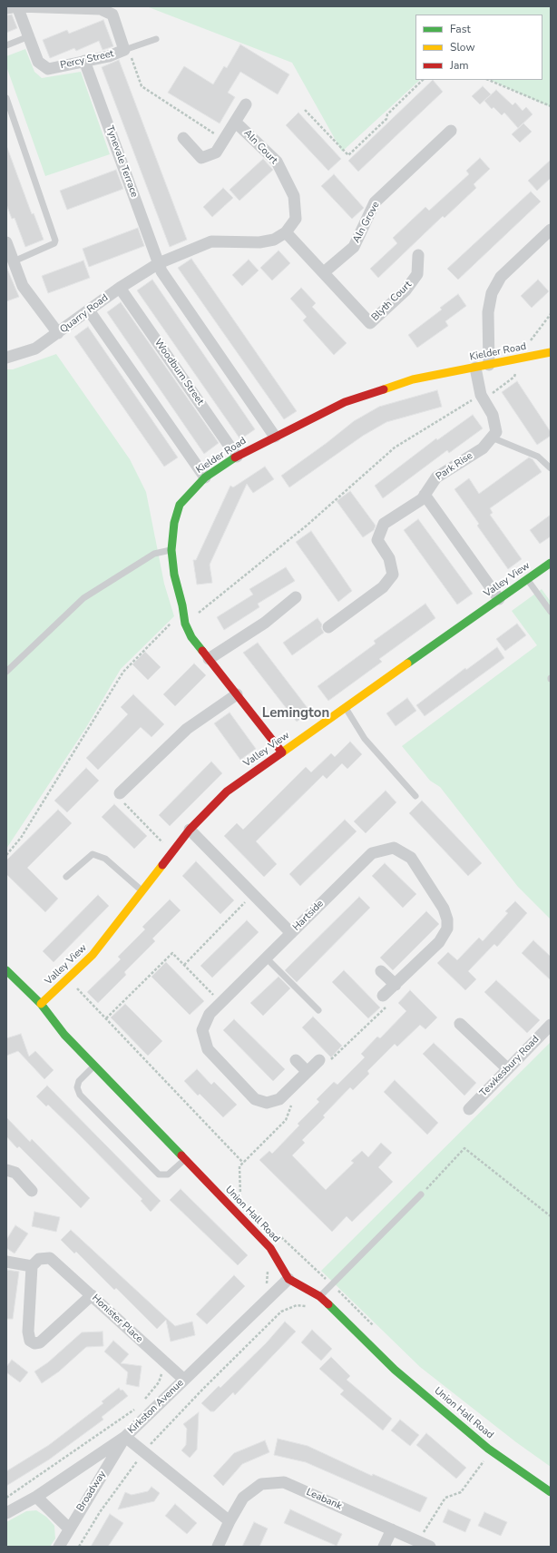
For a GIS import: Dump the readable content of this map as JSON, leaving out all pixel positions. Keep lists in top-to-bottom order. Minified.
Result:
{"streets":{"street":["Percy Street","Aln Court","Tynevale Terrace","Aln Grove","Blyth Court","Quarry Road","Kielder Road","Woodburn Street","Park Rise","Valley View","Hartside","Tewkesbury Road","Union Hall Road","Honister Place","Kirkston Avenue","Broadway","Leabank"]},"crossings":[["Percy Street","Tynevale Terrace"],["Tynevale Terrace","Quarry Road"],["Tynevale Terrace","Kielder Road"],["Aln Grove","Blyth Court"],["Quarry Road","Woodburn Street"],["Kielder Road","Woodburn Street"],["Kielder Road","Valley View"],["Valley View","Union Hall Road"],["Union Hall Road","Kirkston Avenue"],["Honister Place","Kirkston Avenue"],["Kirkston Avenue","Broadway"]],"districts":["Lemington"],"legend":["Fast","Slow","Jam"]}
